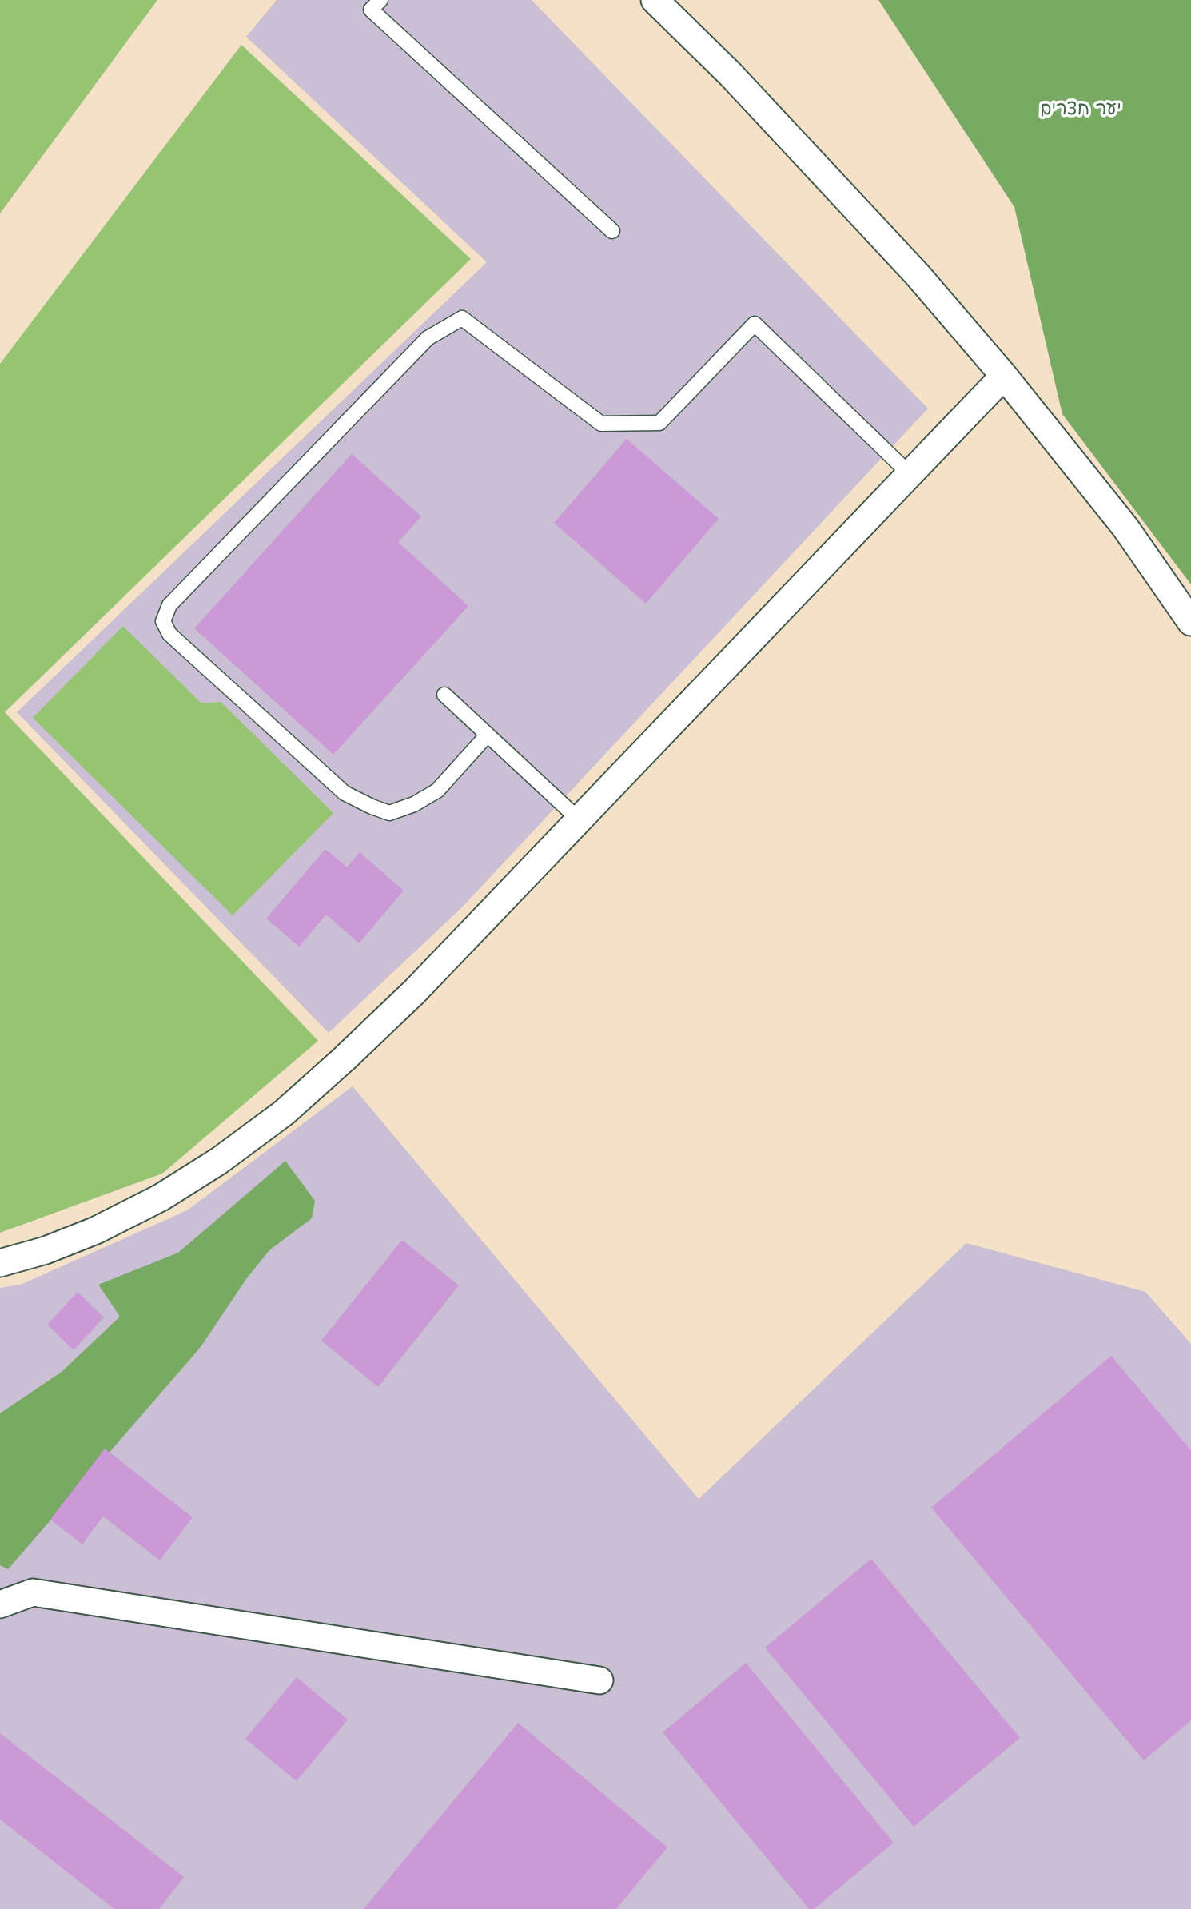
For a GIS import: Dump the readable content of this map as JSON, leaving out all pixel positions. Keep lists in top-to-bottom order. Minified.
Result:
{"parks":["יער חצרים"]}
